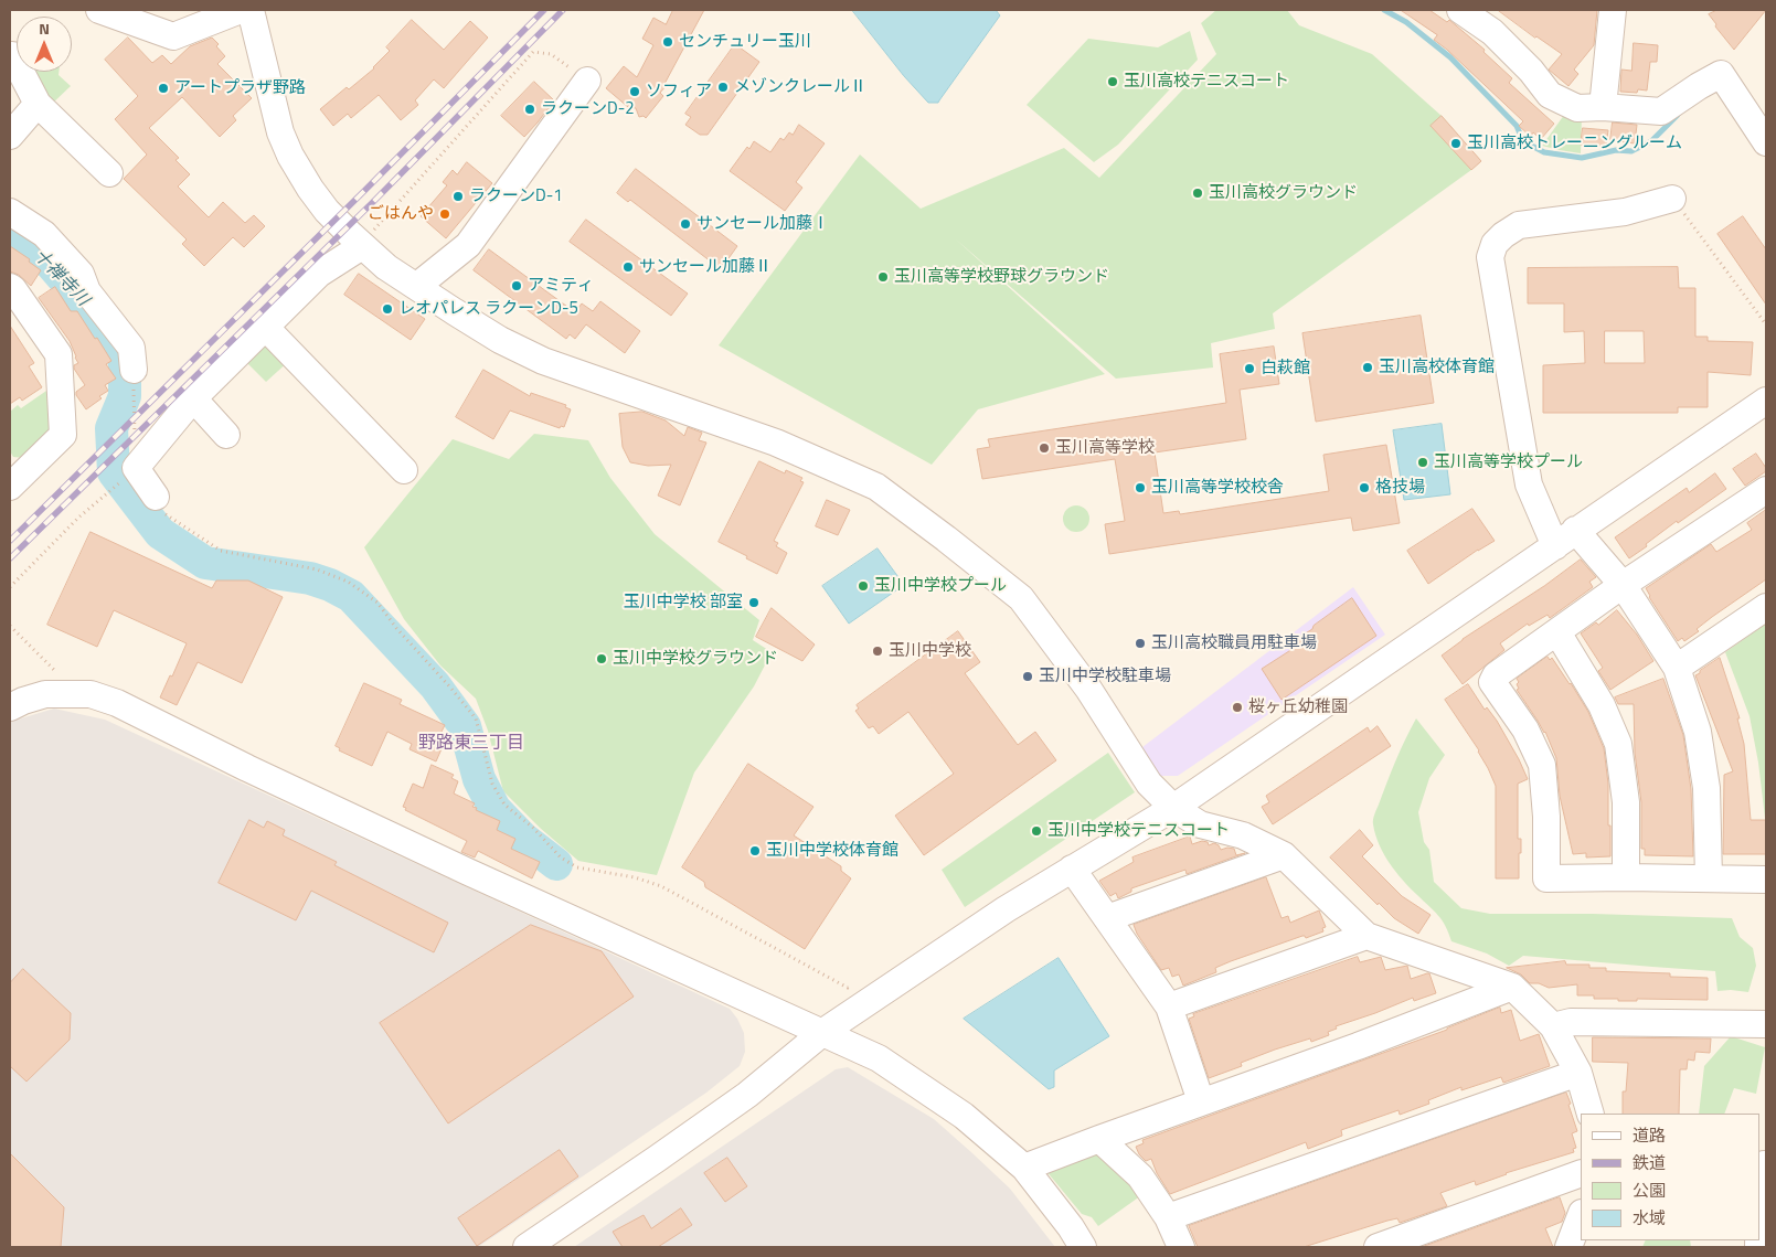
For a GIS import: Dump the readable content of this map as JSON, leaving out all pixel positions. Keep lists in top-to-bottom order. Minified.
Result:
{"districts":["野路東三丁目"],"water":["十禅寺川"],"places":["センチュリー玉川","玉川高校テニスコート","メゾンクレールⅡ","アートプラザ野路","ソフィア","ラクーンD-2","玉川高校トレーニングルーム","玉川高校グラウンド","ラクーンD-1","ごはんや","サンセール加藤Ⅰ","サンセール加藤Ⅱ","玉川高等学校野球グラウンド","アミティ","レオパレス ラクーンD-5","玉川高校体育館","白萩館","玉川高等学校","玉川高等学校プール","玉川高等学校校舎","格技場","玉川中学校プール","玉川中学校 部室","玉川高校職員用駐車場","玉川中学校","玉川中学校グラウンド","玉川中学校駐車場","桜ヶ丘幼稚園","玉川中学校テニスコート","玉川中学校体育館"],"legend":["道路","鉄道","公園","水域"],"north":"top"}
